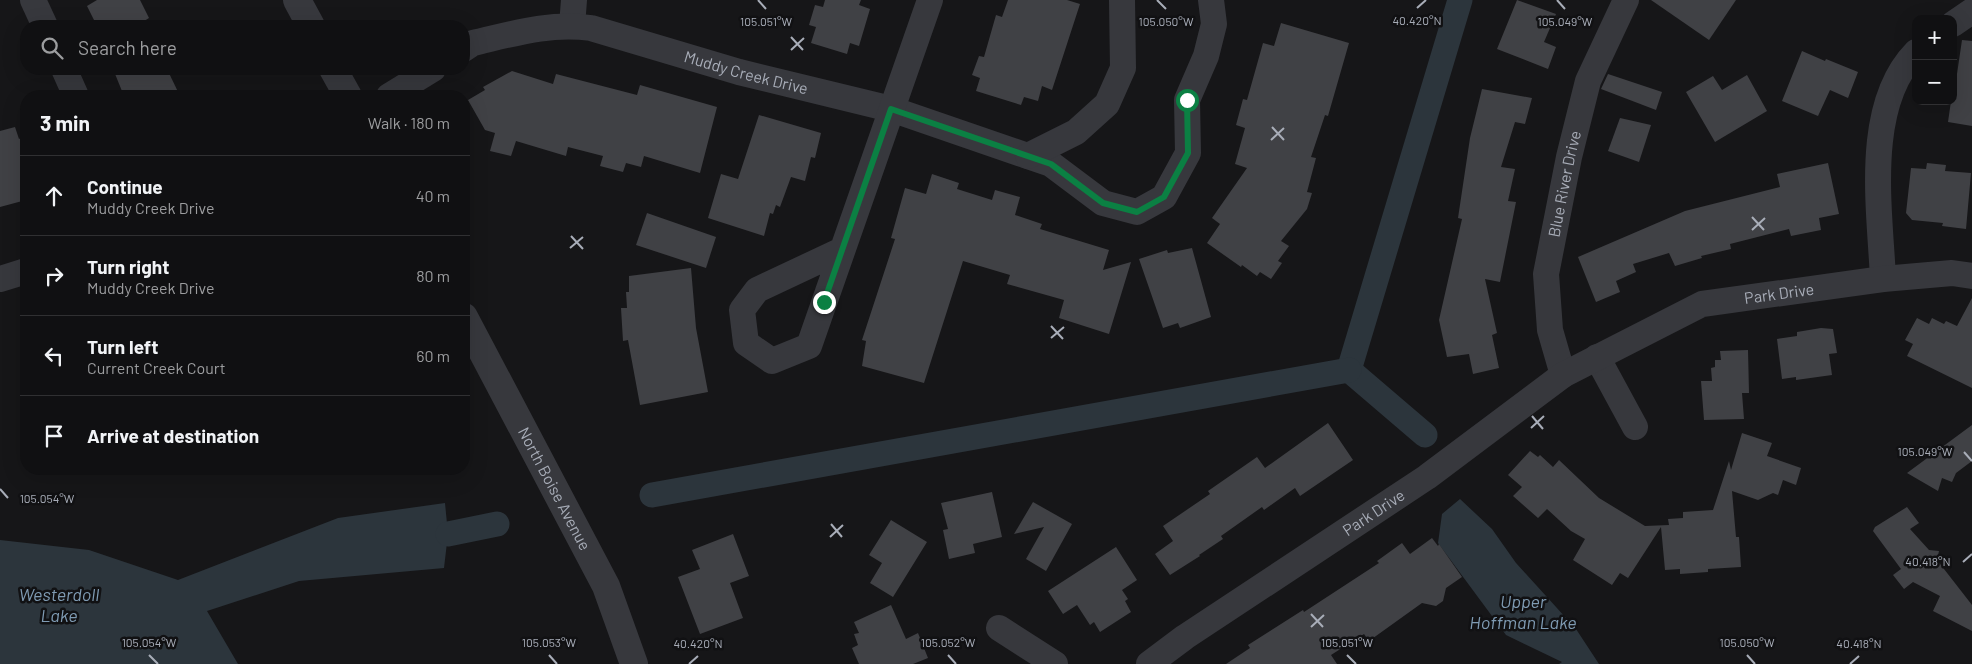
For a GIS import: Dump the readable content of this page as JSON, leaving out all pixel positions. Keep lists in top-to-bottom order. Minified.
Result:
{"streets":{"street":["Muddy Creek Drive","Blue River Drive","Park Drive","North Boise Avenue"]},"crossings":[["Blue River Drive","Park Drive"]],"water":["Westerdoll Lake","Upper Hoffman Lake"],"page":{"map_buttons":["+","−"],"search":"Search here","heading":["3 min","Walk · 180 m"],"list":[["Continue","Muddy Creek Drive","40 m"],["Turn right","Muddy Creek Drive","80 m"],["Turn left","Current Creek Court","60 m"],"Arrive at destination"]},"coordinates":["40.420°N","105.051°W","105.050°W","105.049°W","105.054°W","40.418°N","105.053°W","105.052°W"]}
